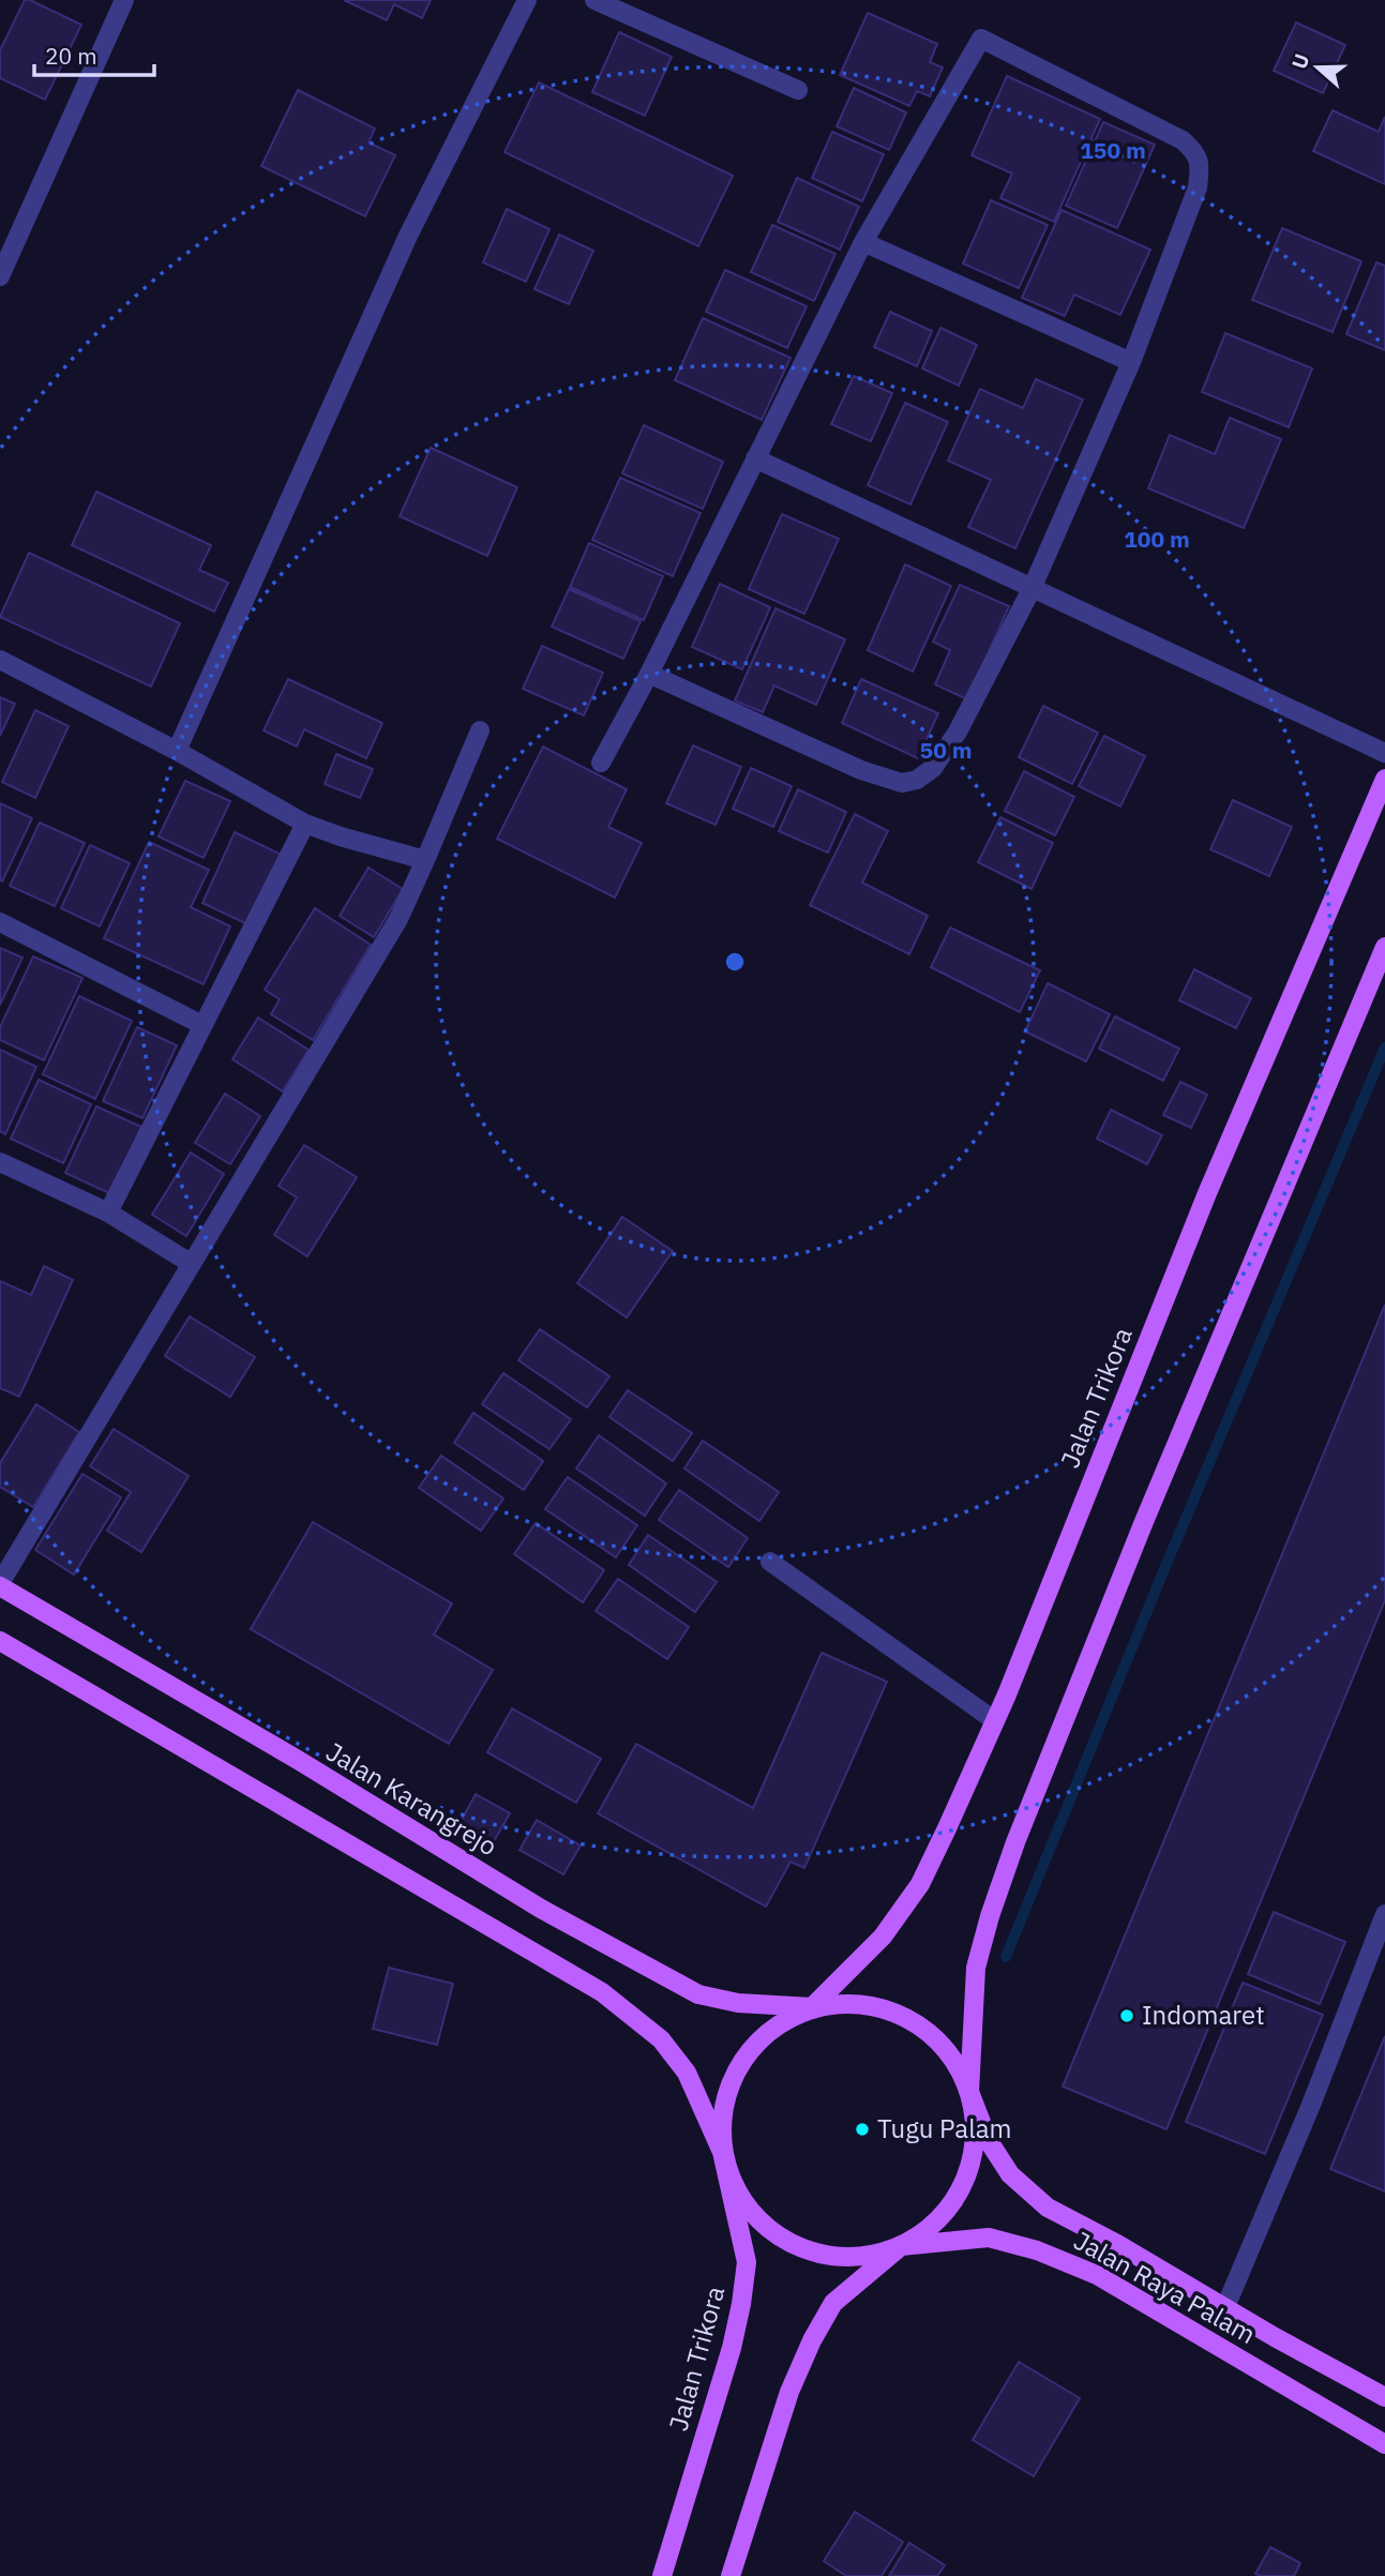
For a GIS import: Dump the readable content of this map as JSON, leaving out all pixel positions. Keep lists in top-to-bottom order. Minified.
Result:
{"streets":{"main road":["Jalan Trikora","Jalan Karangrejo","Jalan Raya Palam"]},"crossings":[["Jalan Trikora","Jalan Karangrejo"],["Jalan Trikora","Jalan Raya Palam"],["Jalan Karangrejo","Jalan Raya Palam"]],"places":["Indomaret","Tugu Palam"],"scale_bar":"20 m","north":"left","rings":["150 m","100 m","50 m"]}
